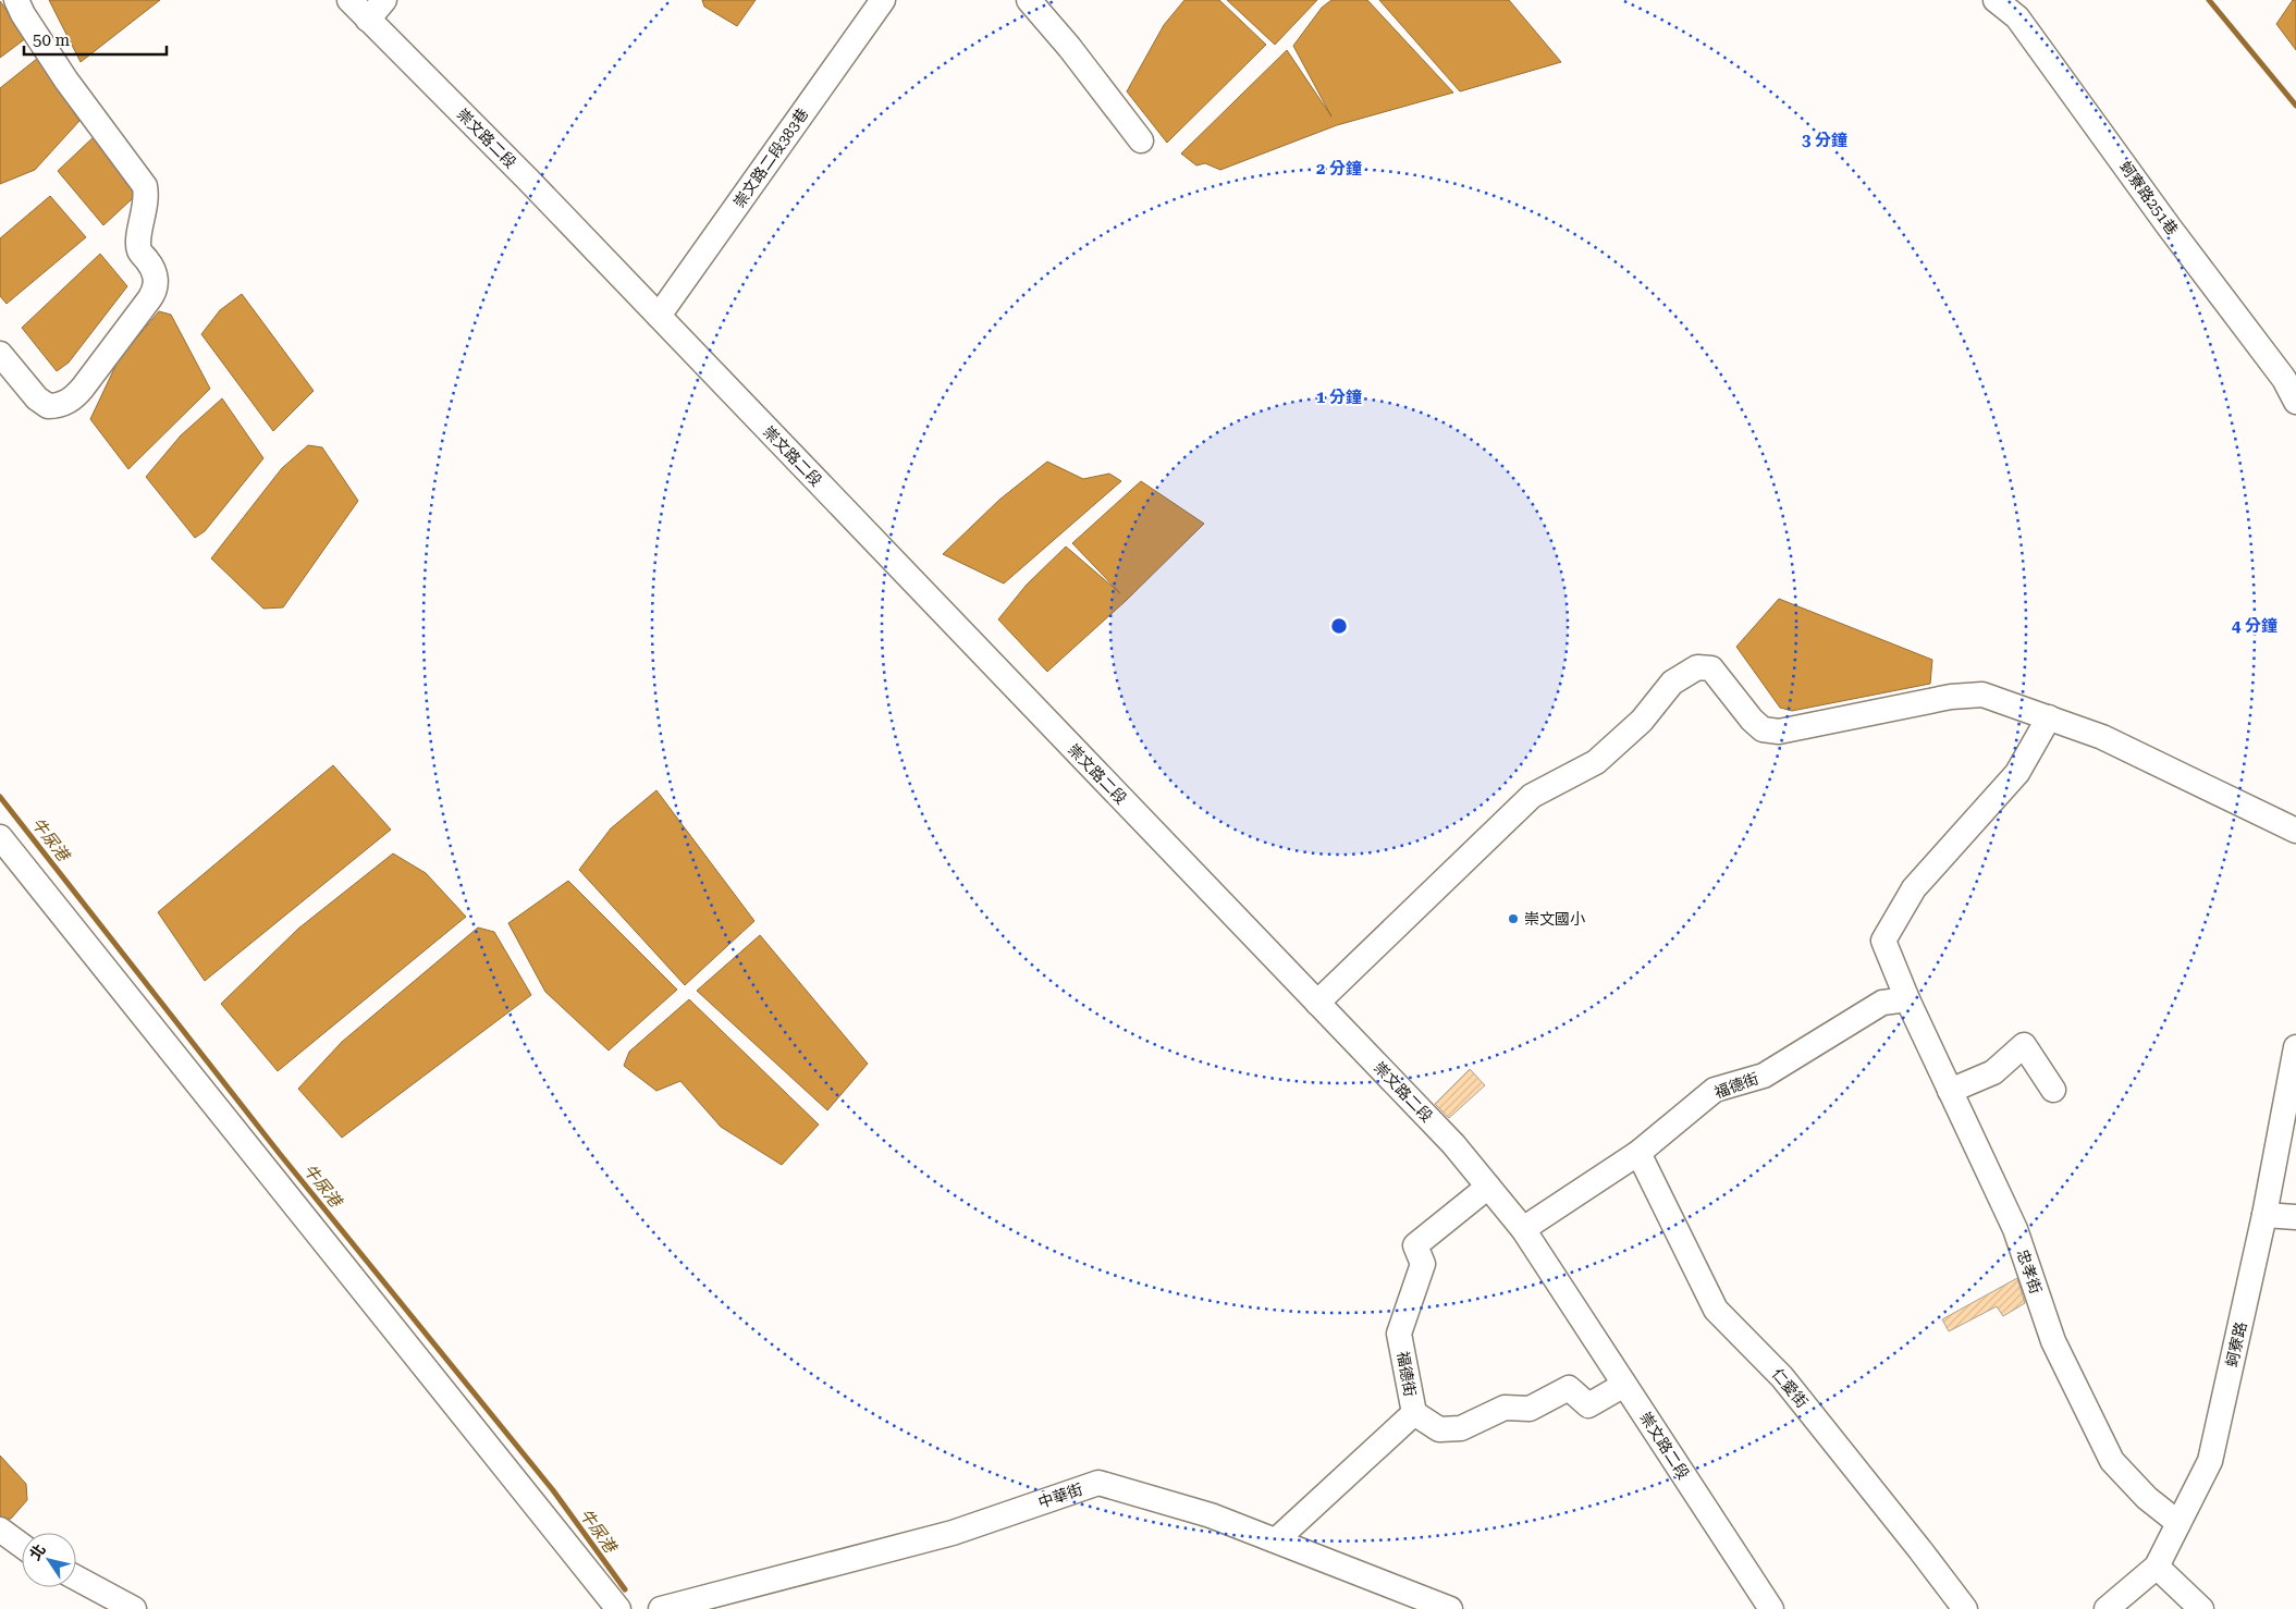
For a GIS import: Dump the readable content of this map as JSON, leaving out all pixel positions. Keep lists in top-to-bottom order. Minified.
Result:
{"streets":{"street":["崇文路二段","崇文路二段383巷","蚵寮路251巷","福德街","忠孝街","蚵寮路","仁愛街","中華街"]},"crossings":[["崇文路二段","崇文路二段383巷"],["崇文路二段","福德街"],["福德街","忠孝街"],["福德街","仁愛街"],["福德街","中華街"],["忠孝街","蚵寮路"]],"water":["牛尿港"],"places":["崇文國小"],"scale_bar":"50 m","north":"top left","rings":["3 分鐘","2 分鐘","1 分鐘","4 分鐘"]}
